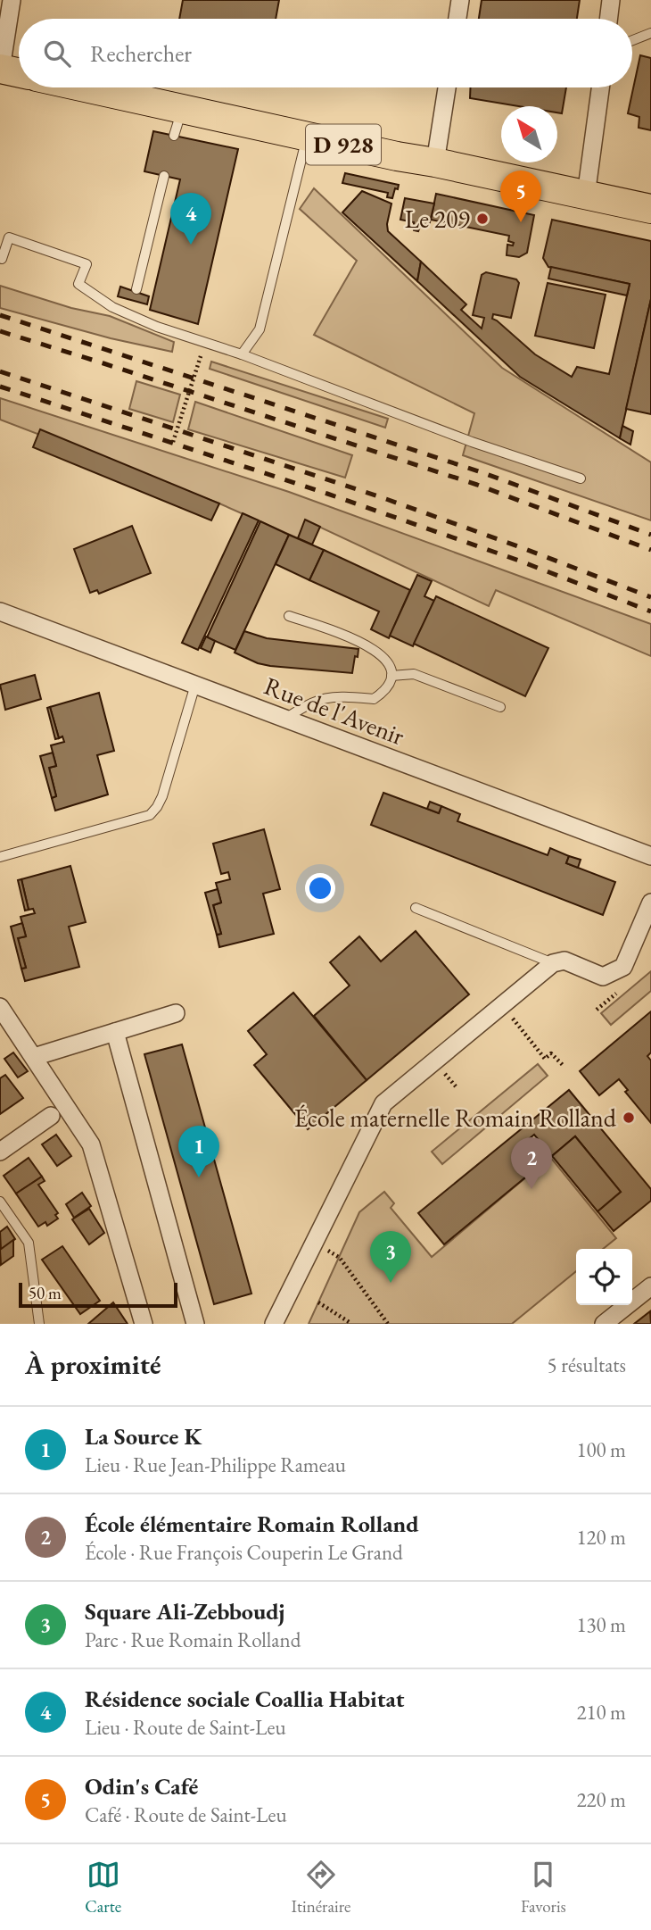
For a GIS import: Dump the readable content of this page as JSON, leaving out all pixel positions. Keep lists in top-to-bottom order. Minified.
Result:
{"streets":{"main road":["D 928"],"street":["Rue de l'Avenir"]},"places":["Le 209","École maternelle Romain Rolland"],"scale_bar":"50 m","north":"top left","page":{"search":"Rechercher","pins":["5","4","1","2","3"],"scale":"50 m","heading":["À proximité","5 résultats"],"list":[{"mark":"1","name":"La Source K","note":"Lieu · Rue Jean-Philippe Rameau","value":"100 m"},{"mark":"2","name":"École élémentaire Romain Rolland","note":"École · Rue François Couperin Le Grand","value":"120 m"},{"mark":"3","name":"Square Ali-Zebboudj","note":"Parc · Rue Romain Rolland","value":"130 m"},{"mark":"4","name":"Résidence sociale Coallia Habitat","note":"Lieu · Route de Saint-Leu","value":"210 m"},{"mark":"5","name":"Odin's Café","note":"Café · Route de Saint-Leu","value":"220 m"}],"nav":["Carte","Itinéraire","Favoris"]}}
